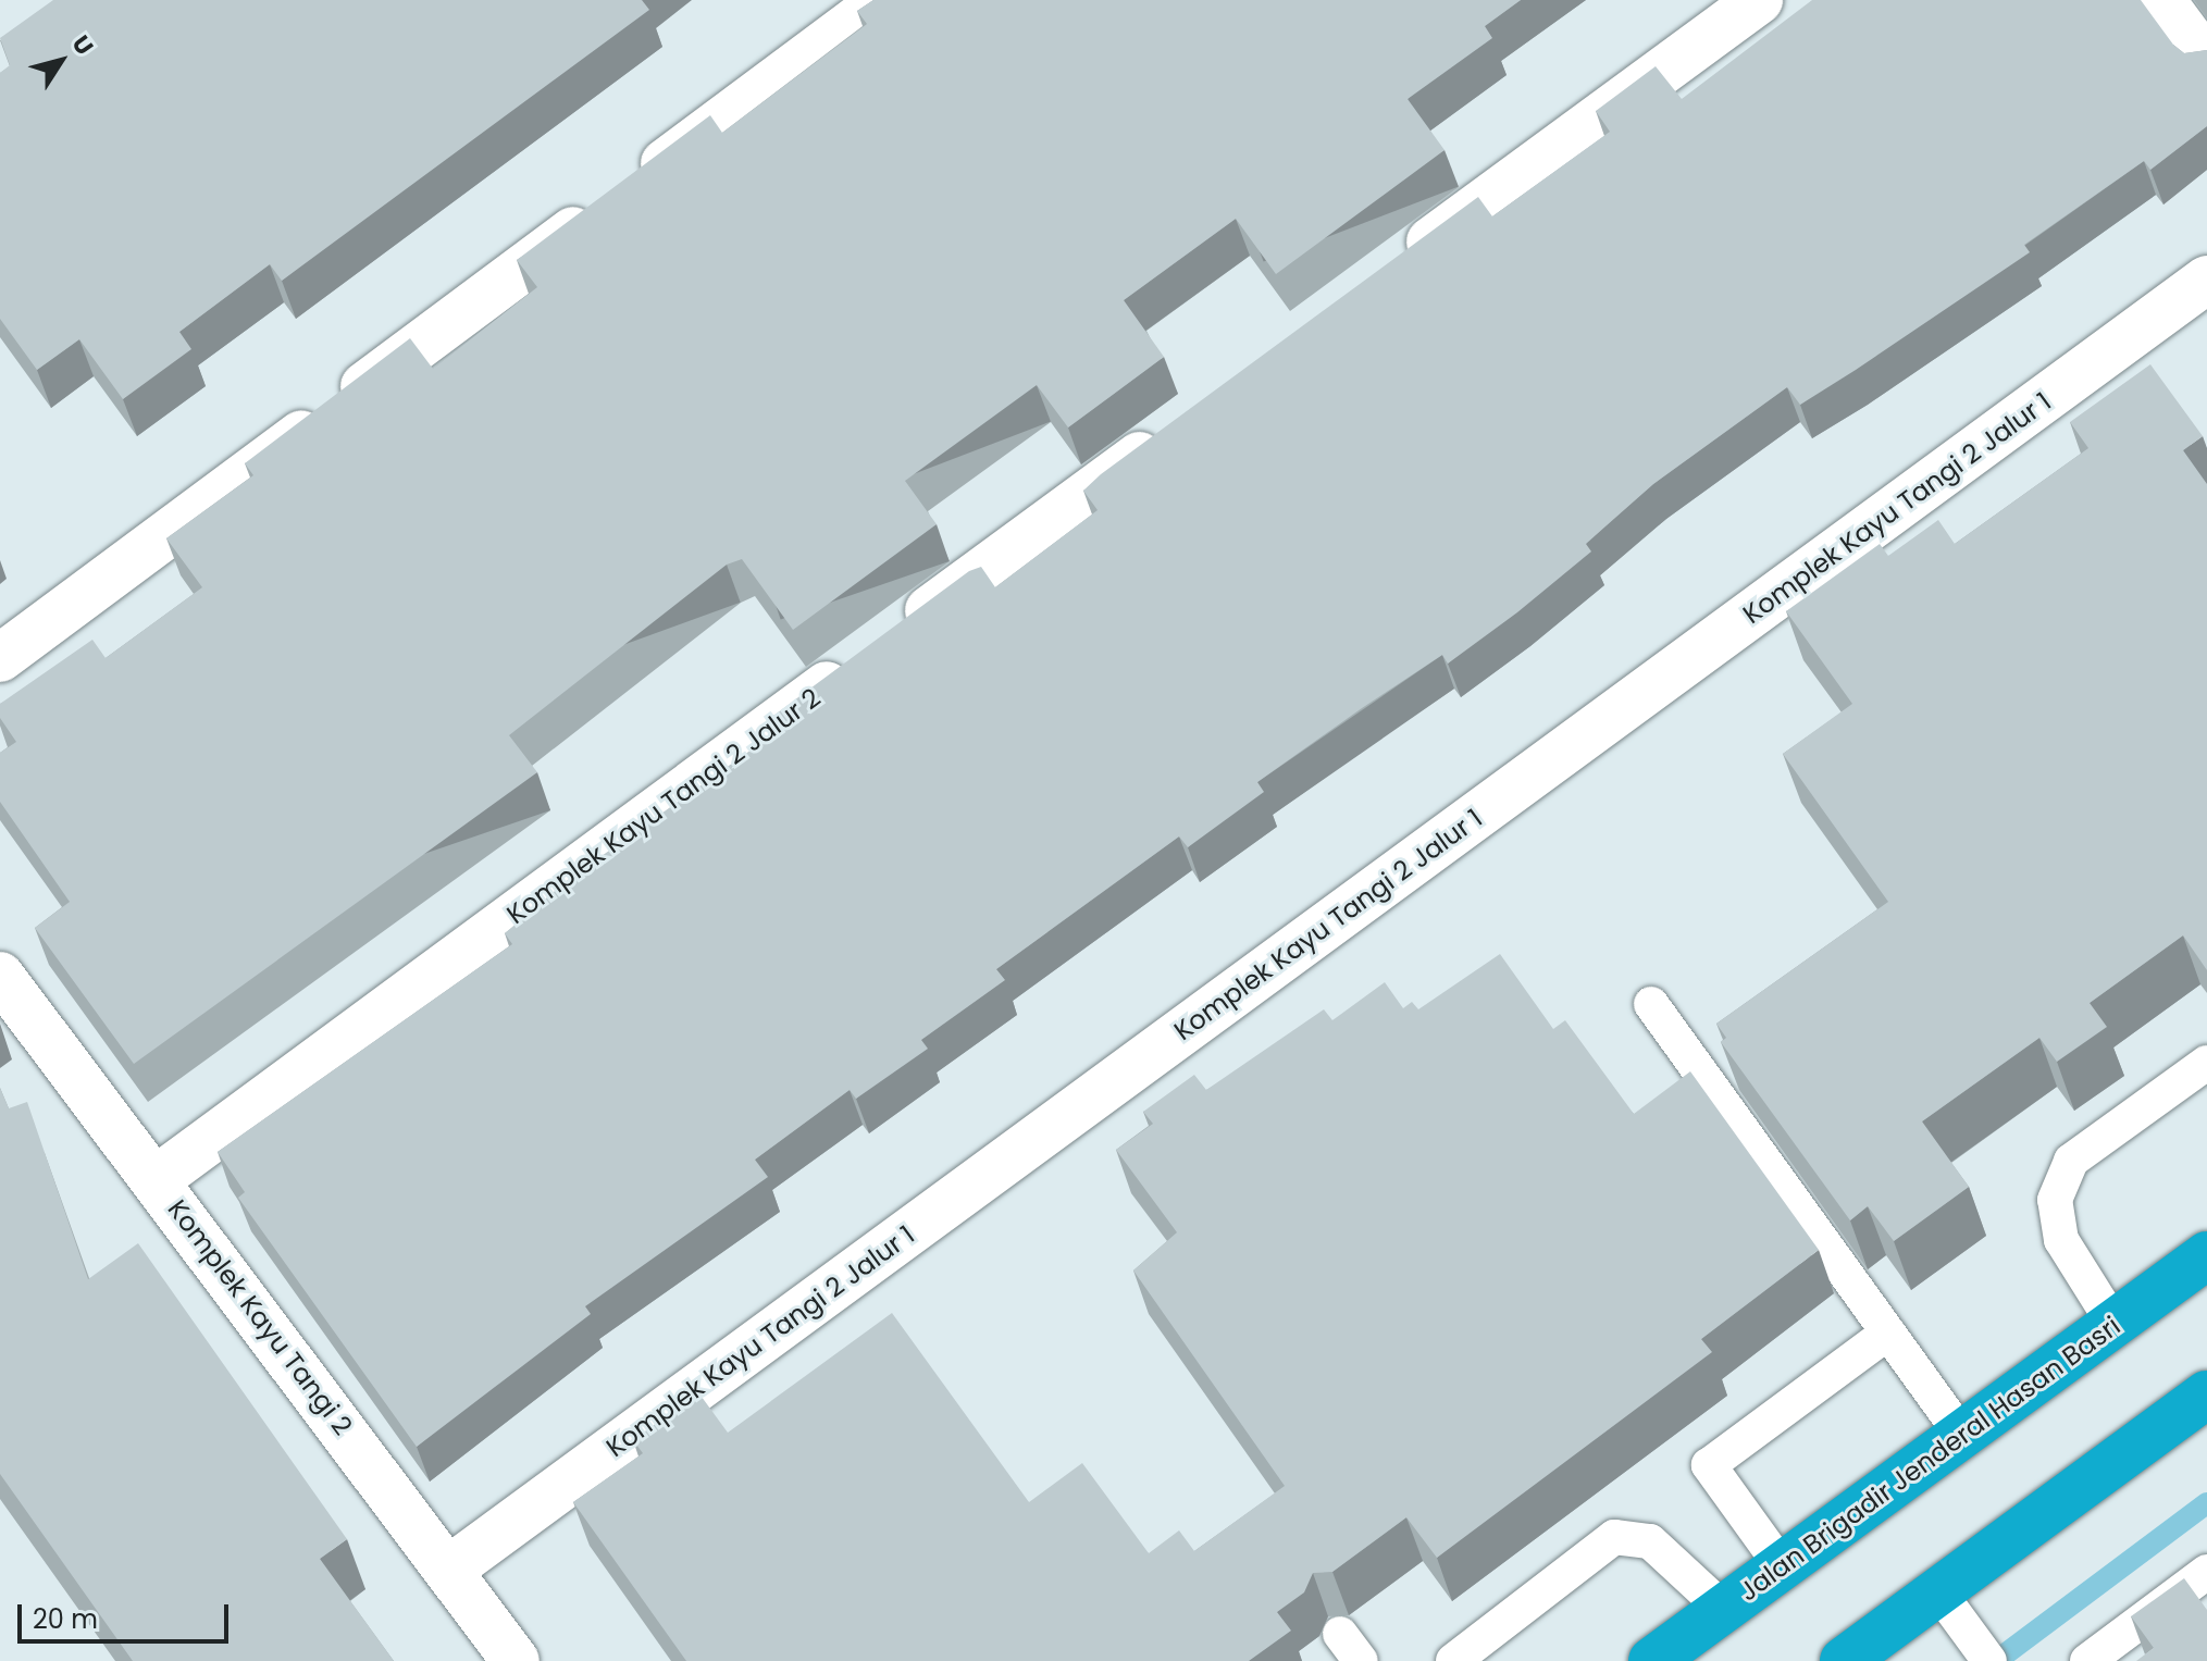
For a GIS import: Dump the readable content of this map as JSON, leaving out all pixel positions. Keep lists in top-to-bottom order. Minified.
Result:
{"streets":{"highway":["Jalan Brigadir Jenderal Hasan Basri"],"street":["Komplek Kayu Tangi 2 Jalur 1","Komplek Kayu Tangi 2 Jalur 2","Komplek Kayu Tangi 2"]},"crossings":[["Komplek Kayu Tangi 2 Jalur 1","Komplek Kayu Tangi 2"],["Komplek Kayu Tangi 2 Jalur 2","Komplek Kayu Tangi 2"]],"scale_bar":"20 m","north":"top right"}
